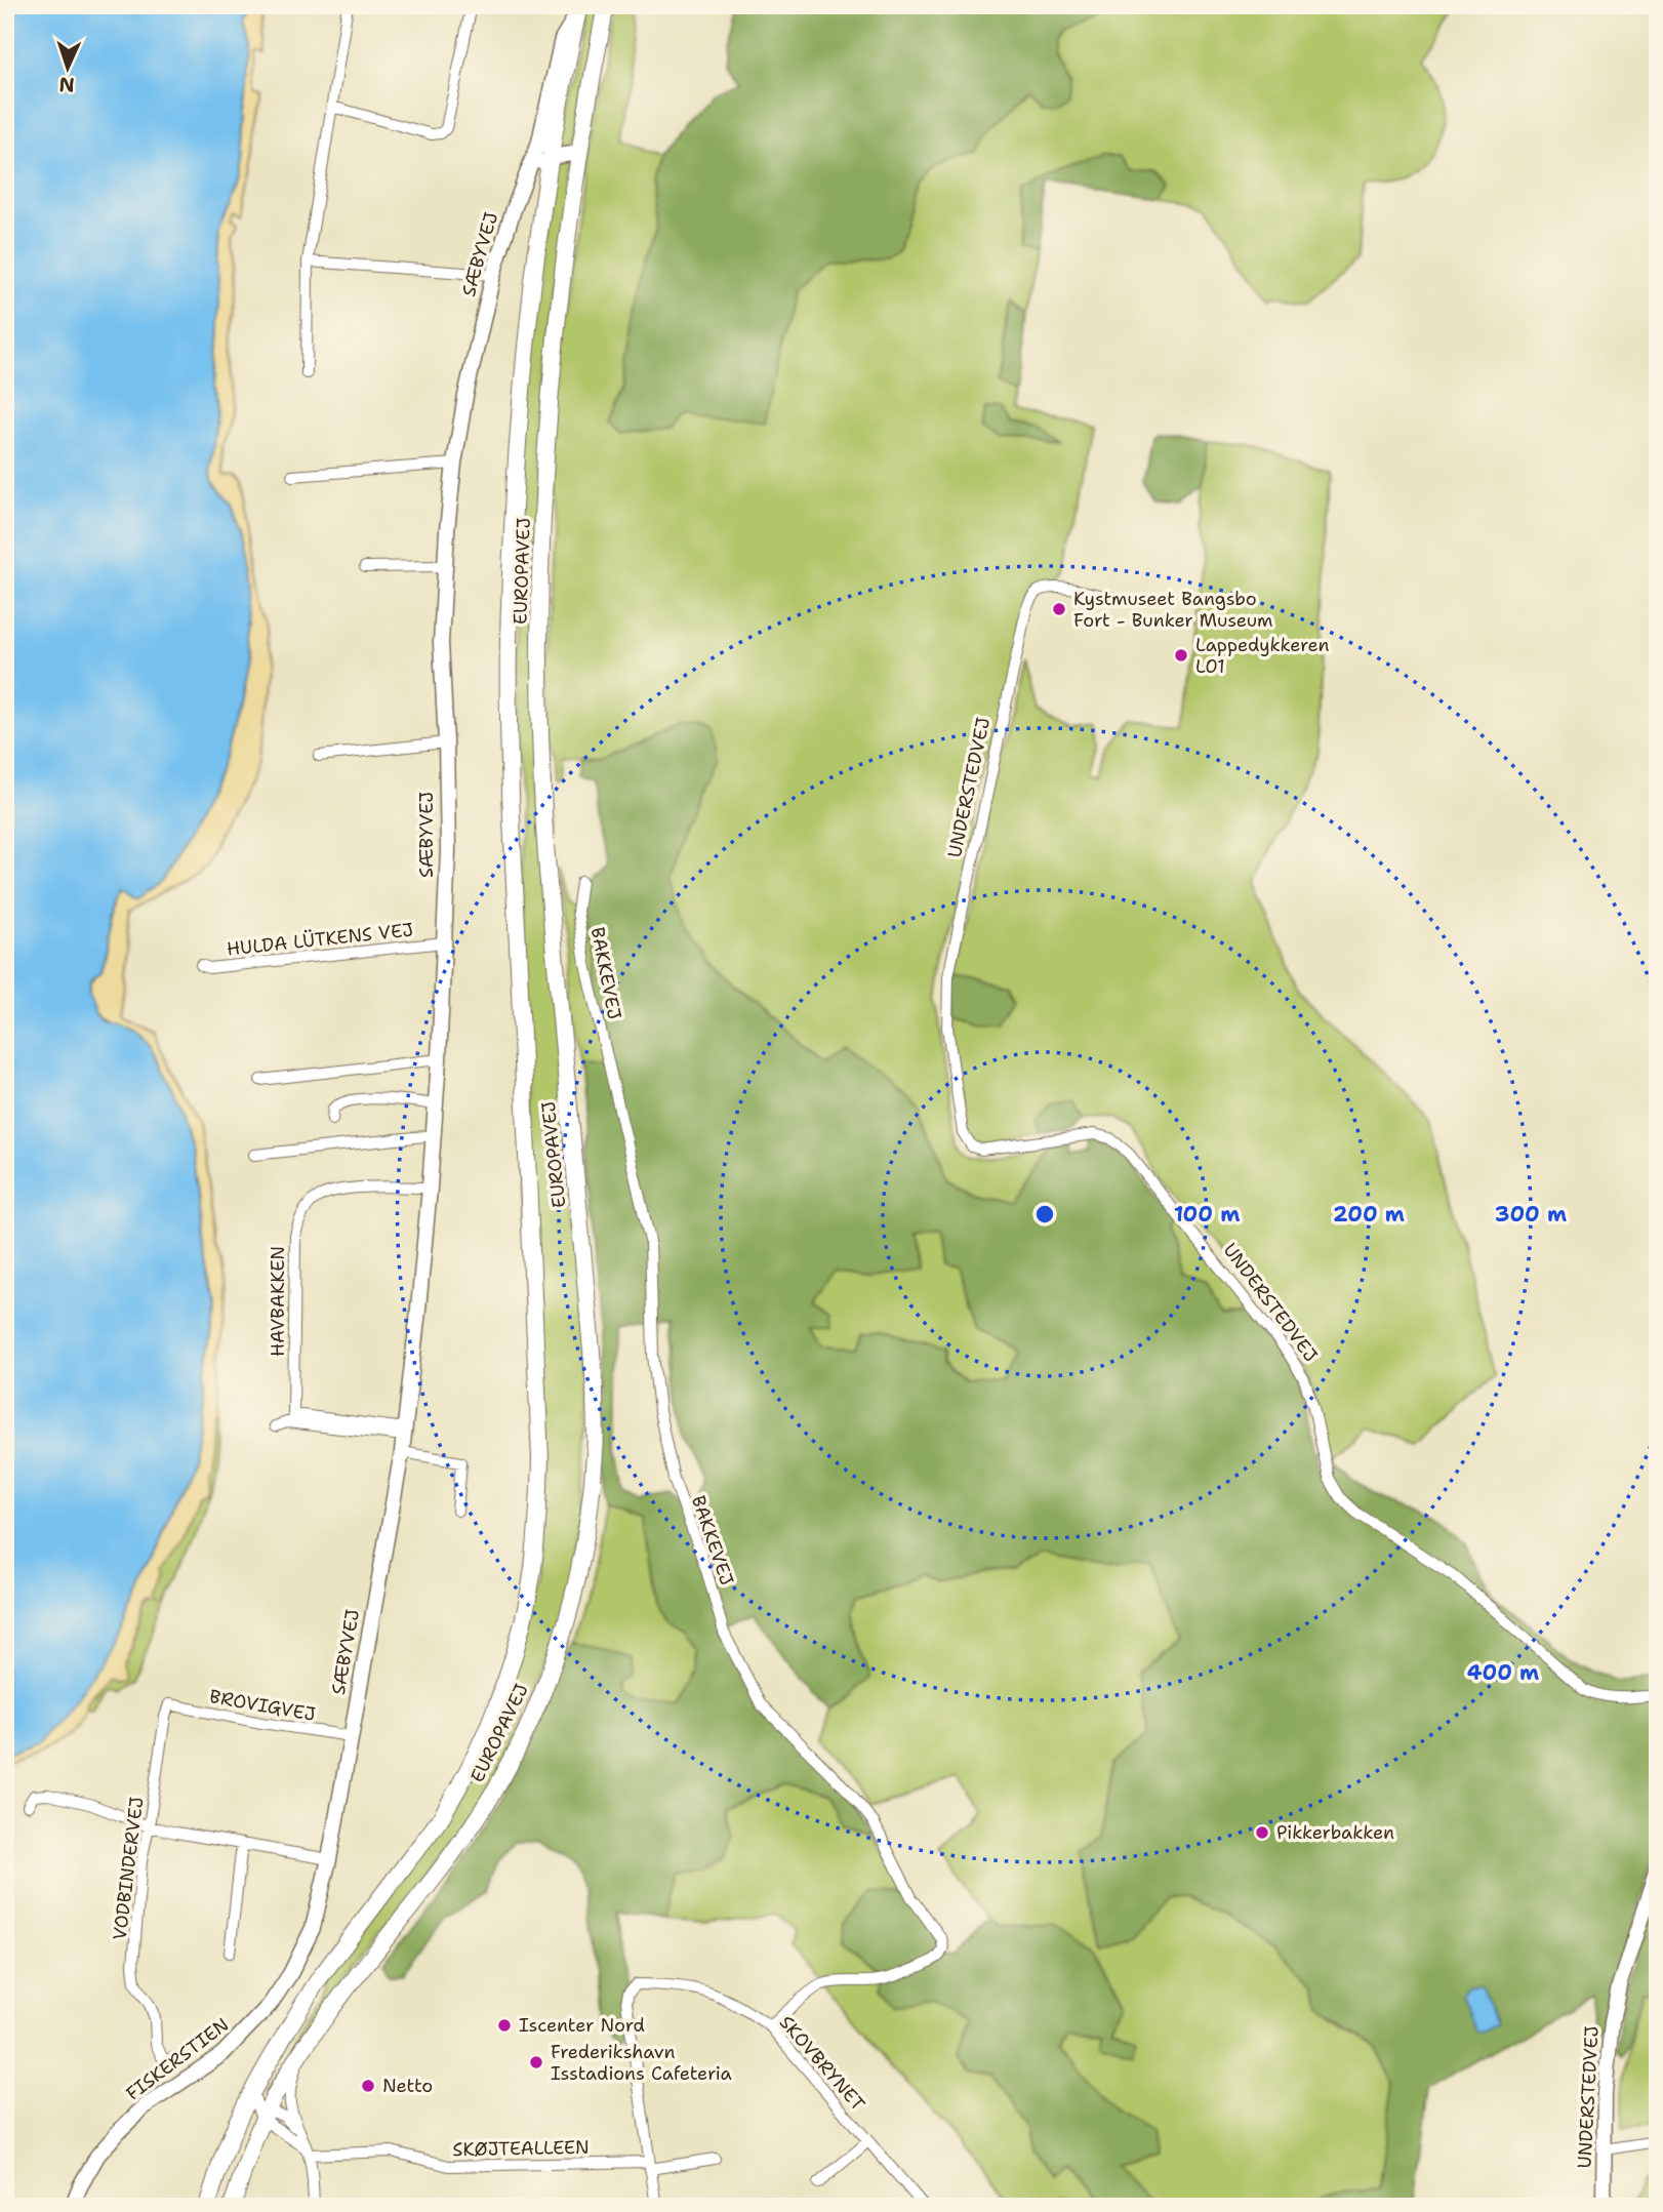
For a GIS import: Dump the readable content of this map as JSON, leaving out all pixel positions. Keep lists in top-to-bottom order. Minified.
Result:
{"streets":{"main road":["EUROPAVEJ"],"street":["SÆBYVEJ","UNDERSTEDVEJ","HULDA LÜTKENS VEJ","BAKKEVEJ","HAVBAKKEN","BROVIGVEJ","VODBINDERVEJ","FISKERSTIEN","SKOVBRYNET","SKØJTEALLEEN"]},"crossings":[["SÆBYVEJ","EUROPAVEJ"],["SÆBYVEJ","HULDA LÜTKENS VEJ"],["SÆBYVEJ","HAVBAKKEN"],["SÆBYVEJ","BROVIGVEJ"],["SÆBYVEJ","FISKERSTIEN"],["BAKKEVEJ","SKOVBRYNET"],["BROVIGVEJ","VODBINDERVEJ"],["SKOVBRYNET","SKØJTEALLEEN"]],"places":["Kystmuseet Bangsbo Fort - Bunker Museum","Lappedykkeren L01","Pikkerbakken","Iscenter Nord","Frederikshavn Isstadions Cafeteria","Netto"],"north":"bottom","rings":["100 m","200 m","300 m","400 m"]}
